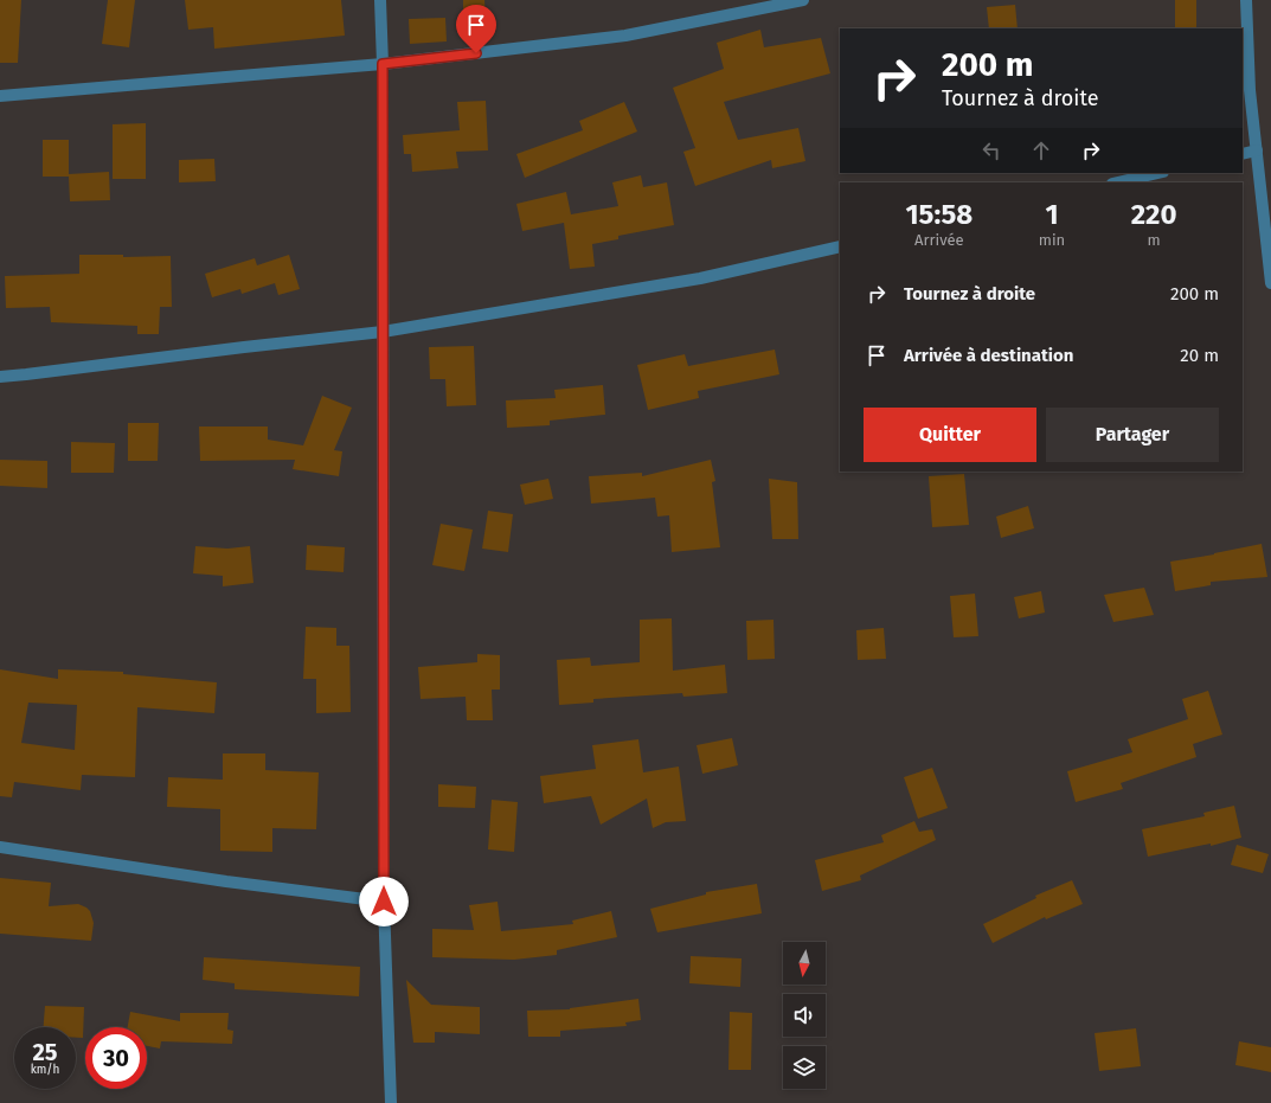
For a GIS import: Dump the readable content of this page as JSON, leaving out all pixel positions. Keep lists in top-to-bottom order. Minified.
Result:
{"north":"bottom","page":{"turn":["200 m","Tournez à droite"],"eta":["15:58","Arrivée","1","min","220","m"],"list":[{"name":"Tournez à droite","value":"200 m"},{"name":"Arrivée à destination","value":"20 m"}],"buttons":["Quitter","Partager"],"speed":"25 km/h","limit":"30"}}
